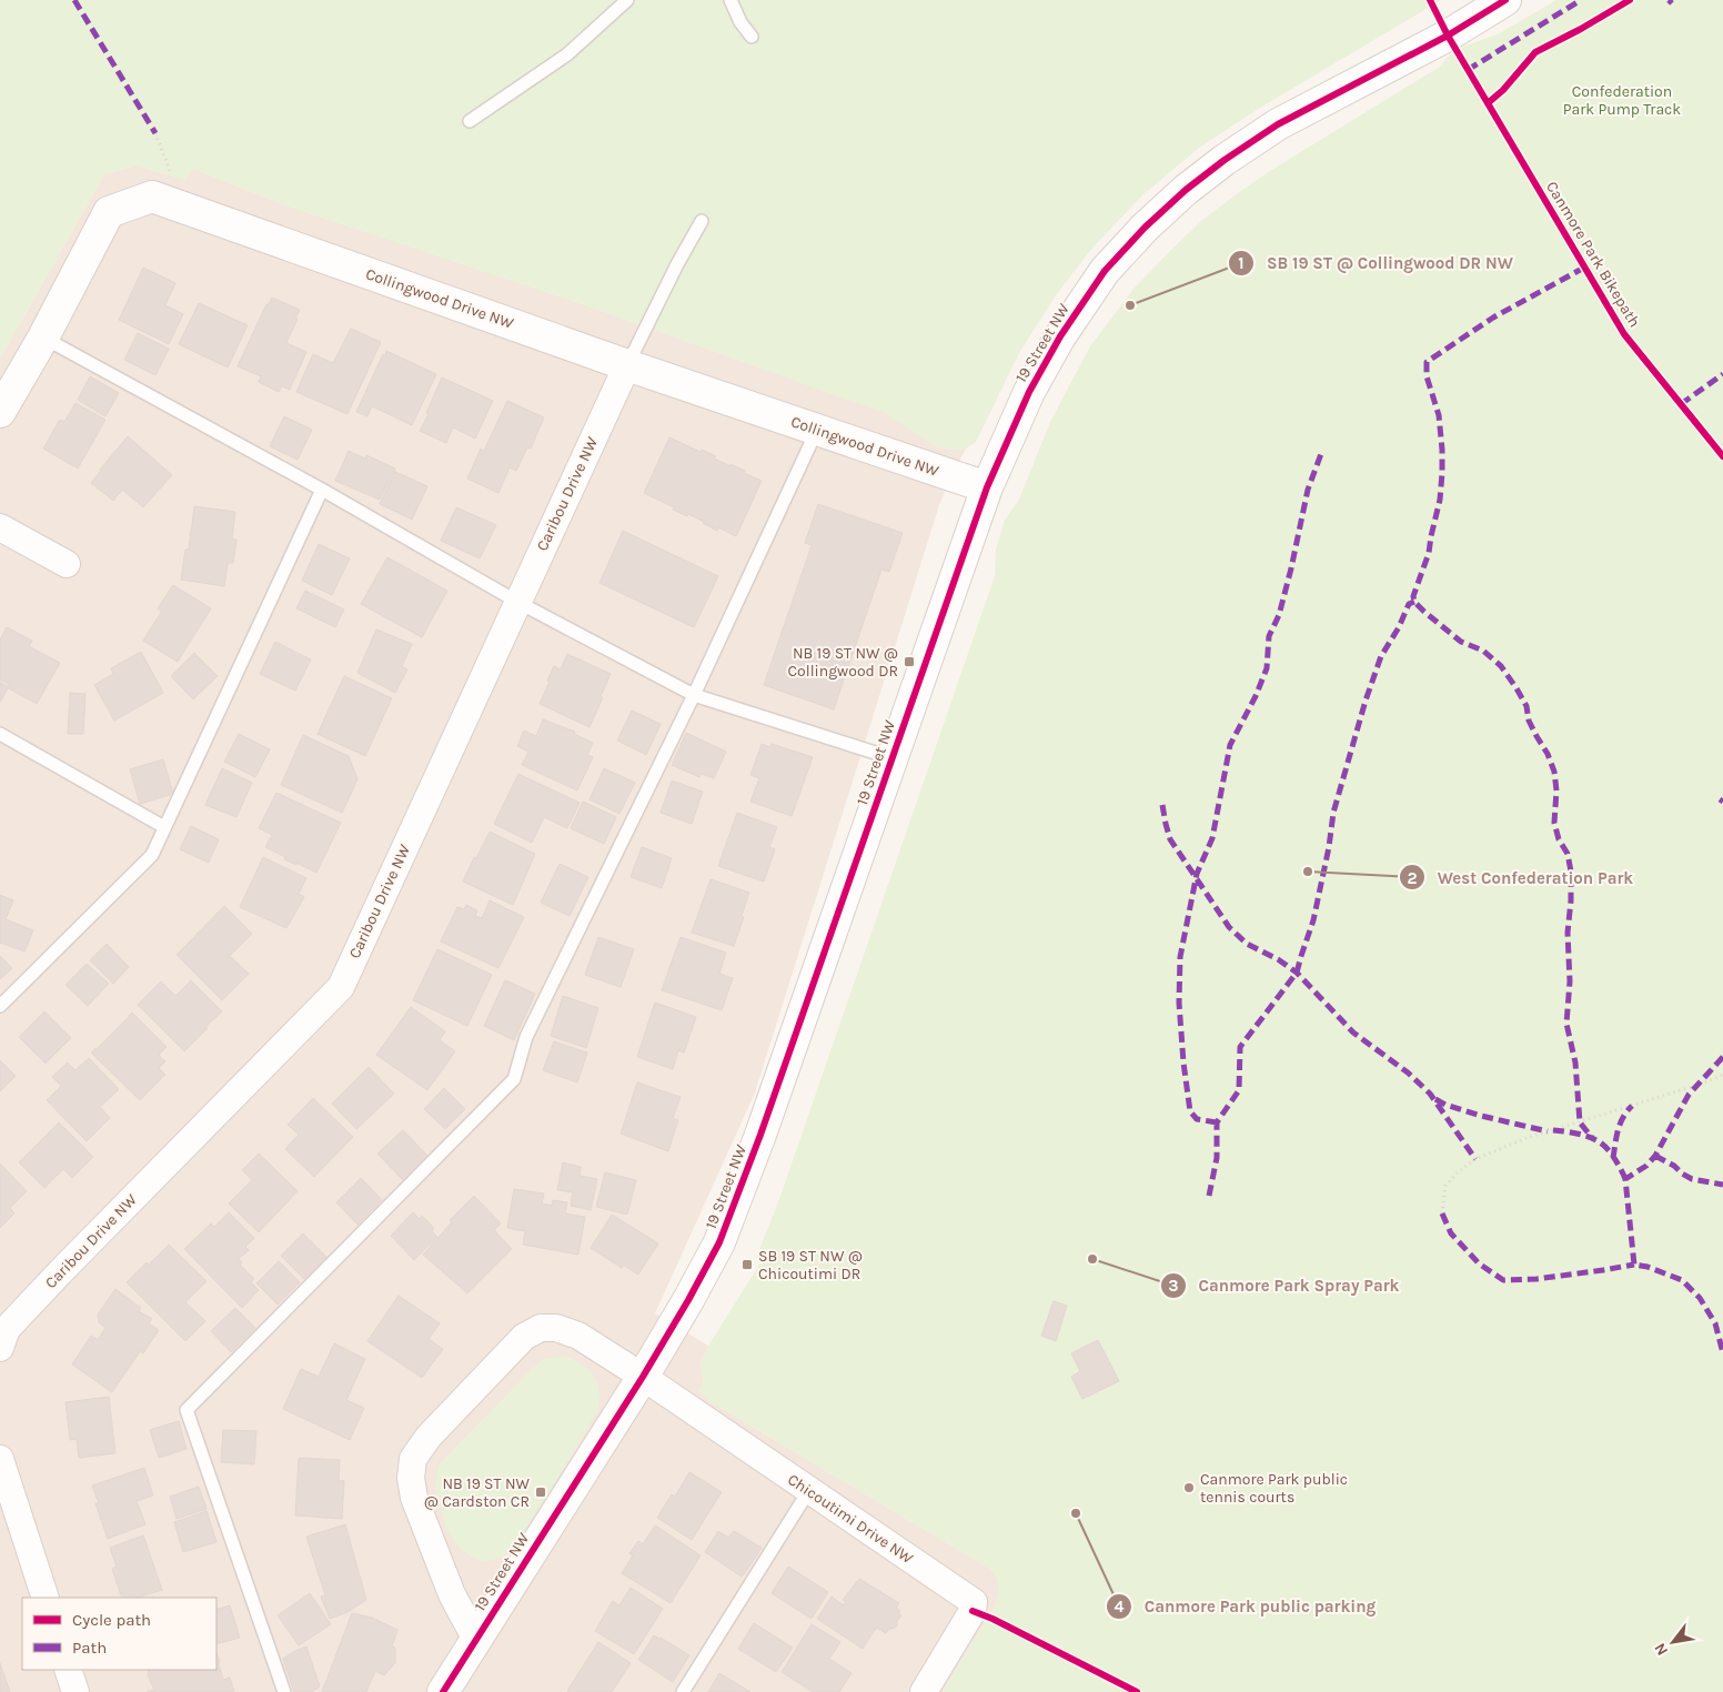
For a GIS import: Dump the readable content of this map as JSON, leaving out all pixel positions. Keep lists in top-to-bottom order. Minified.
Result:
{"streets":{"street":["Collingwood Drive NW","19 Street NW","Caribou Drive NW","Chicoutimi Drive NW"],"cycle path":["Canmore Park Bikepath"]},"crossings":[["Collingwood Drive NW","19 Street NW"],["Collingwood Drive NW","Caribou Drive NW"],["19 Street NW","Chicoutimi Drive NW"]],"parks":["Confederation Park Pump Track"],"places":{"other":["SB 19 ST @ Collingwood DR NW","West Confederation Park","Canmore Park Spray Park","Canmore Park public tennis courts","Canmore Park public parking"],"transit":["NB 19 ST NW @ Collingwood DR","SB 19 ST NW @ Chicoutimi DR","NB 19 ST NW @ Cardston CR"]},"legend":["Cycle path","Path"],"north":"bottom left"}
